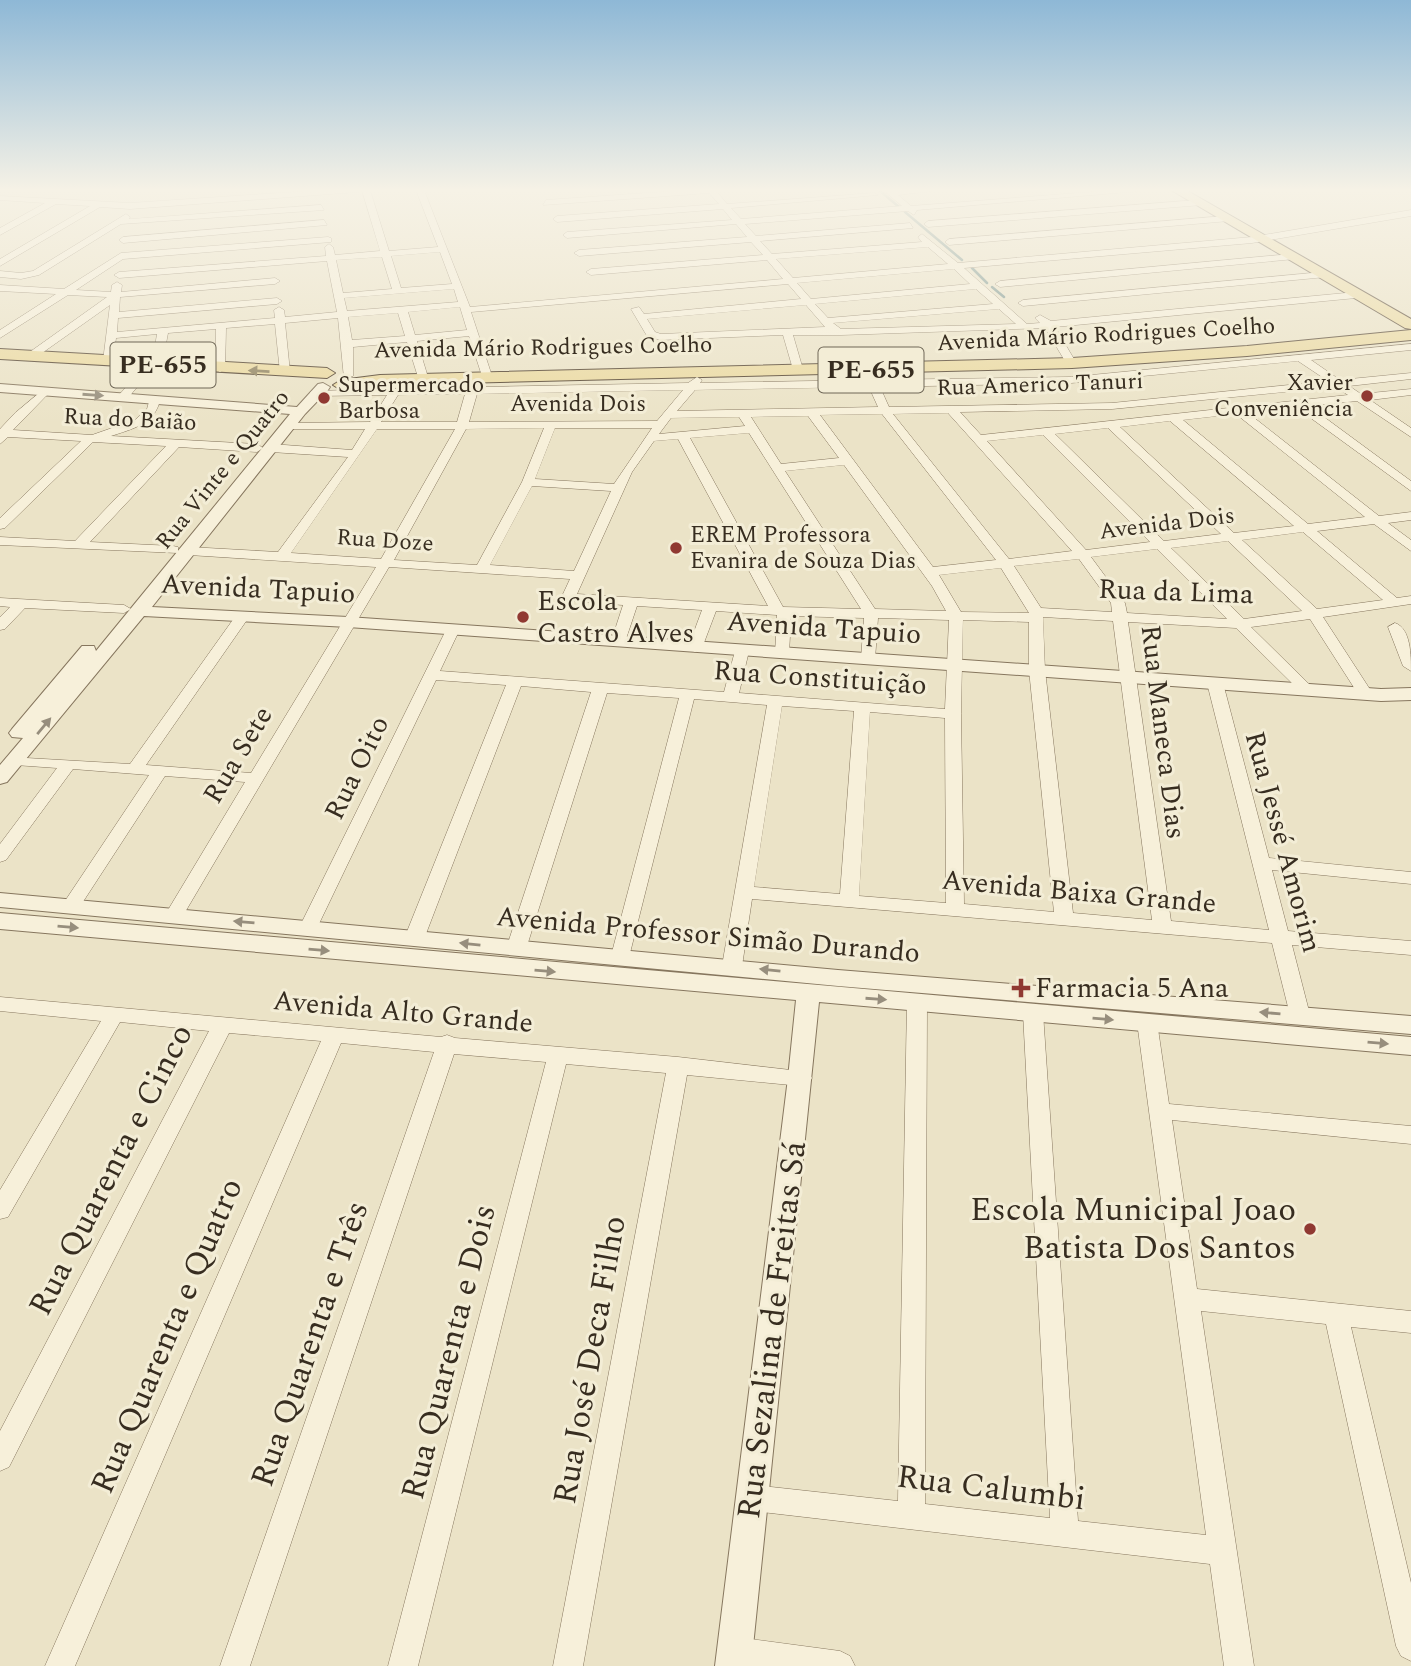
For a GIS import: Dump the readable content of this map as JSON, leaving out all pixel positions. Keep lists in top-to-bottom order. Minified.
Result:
{"streets":{"main road":["Avenida Mário Rodrigues Coelho","PE-655"],"street":["Rua Americo Tanuri","Avenida Dois","Rua do Baião","Rua Vinte e Quatro","Rua Doze","Avenida Tapuio","Rua da Lima","Rua Constituição","Rua Maneca Dias","Rua Sete","Rua Oito","Rua Jessé Amorim","Avenida Baixa Grande","Avenida Professor Simão Durando","Avenida Alto Grande","Rua Quarenta e Cinco","Rua Sezalina de Freitas Sá","Rua Quarenta e Quatro","Rua Quarenta e Três","Rua Quarenta e Dois","Rua José Deca Filho","Rua Calumbi"]},"crossings":[["Avenida Mário Rodrigues Coelho","PE-655"],["Avenida Mário Rodrigues Coelho","Rua Sete"],["PE-655","Rua Vinte e Quatro"],["Rua Americo Tanuri","Avenida Dois"],["Rua Americo Tanuri","Rua Maneca Dias"],["Avenida Dois","Rua Vinte e Quatro"],["Avenida Dois","Rua Maneca Dias"],["Avenida Dois","Rua Sete"],["Rua do Baião","Rua Vinte e Quatro"],["Rua Vinte e Quatro","Rua Doze"],["Rua Vinte e Quatro","Avenida Tapuio"],["Rua Doze","Rua da Lima"],["Rua Doze","Rua Sete"],["Avenida Tapuio","Rua Maneca Dias"],["Avenida Tapuio","Rua Sete"],["Avenida Tapuio","Rua Oito"],["Avenida Tapuio","Rua Jessé Amorim"],["Rua da Lima","Rua Maneca Dias"],["Rua Constituição","Rua Oito"],["Rua Maneca Dias","Avenida Baixa Grande"],["Rua Sete","Avenida Professor Simão Durando"],["Rua Oito","Avenida Professor Simão Durando"],["Rua Jessé Amorim","Avenida Baixa Grande"],["Rua Jessé Amorim","Avenida Professor Simão Durando"],["Avenida Professor Simão Durando","Rua Sezalina de Freitas Sá"],["Avenida Alto Grande","Rua Quarenta e Cinco"],["Avenida Alto Grande","Rua Sezalina de Freitas Sá"],["Avenida Alto Grande","Rua Quarenta e Quatro"],["Avenida Alto Grande","Rua Quarenta e Três"],["Avenida Alto Grande","Rua Quarenta e Dois"],["Avenida Alto Grande","Rua José Deca Filho"],["Rua Sezalina de Freitas Sá","Rua Calumbi"]],"places":{"other":["Xavier Conveniência","Supermercado Barbosa","EREM Professora Evanira de Souza Dias","Escola Castro Alves","Escola Municipal Joao Batista Dos Santos"],"health":["Farmacia 5 Ana"]}}
